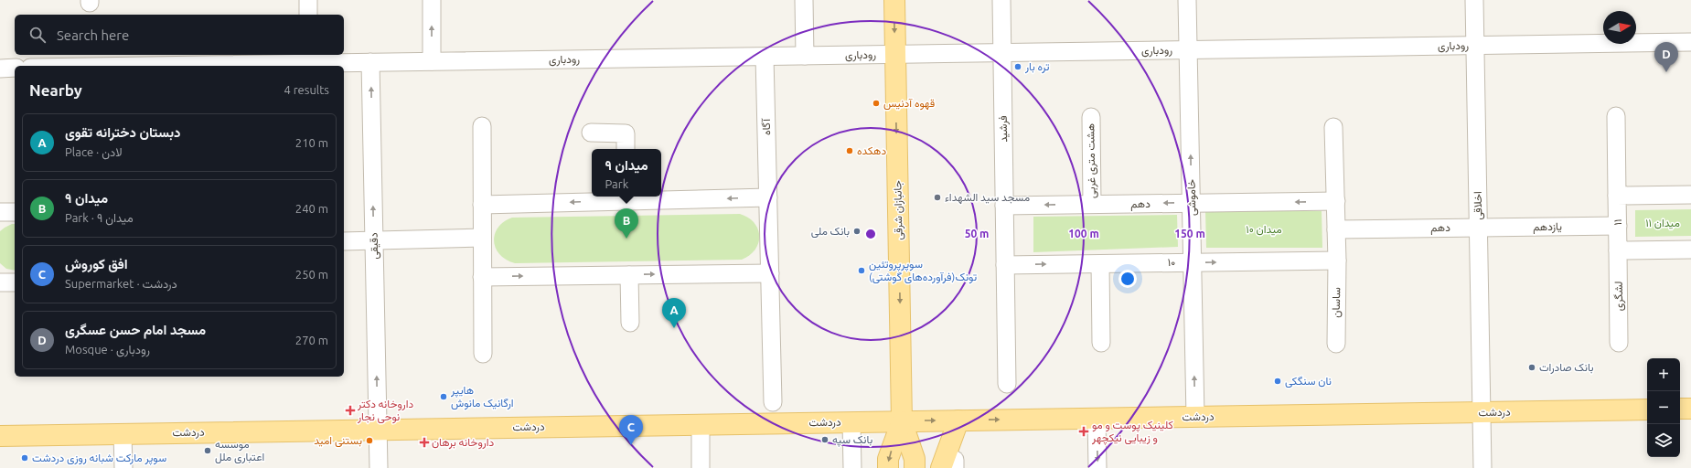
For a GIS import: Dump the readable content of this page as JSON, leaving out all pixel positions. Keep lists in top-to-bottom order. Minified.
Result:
{"streets":{"main road":["جانبازان شرقی","دردشت"],"street":["رودباری","آگاه","فرشید","هشت متری غربی","خاموشی","دهم","اخلاقی","۱۱","یازدهم","دقیقی","۱۰","لشگری","ساسان"]},"crossings":[["رودباری","آگاه"],["رودباری","فرشید"],["رودباری","خاموشی"],["رودباری","اخلاقی"],["رودباری","جانبازان شرقی"],["رودباری","دقیقی"],["فرشید","دهم"],["هشت متری غربی","دهم"],["خاموشی","دهم"],["خاموشی","۱۰"],["خاموشی","دردشت"],["دهم","اخلاقی"],["دهم","یازدهم"],["دهم","ساسان"],["اخلاقی","یازدهم"],["اخلاقی","دردشت"],["جانبازان شرقی","دردشت"],["۱۱","یازدهم"],["۱۱","لشگری"],["دقیقی","دردشت"],["۱۰","ساسان"]],"one_way":["دهم","جانبازان شرقی","۱۰"],"parks":["میدان ۱۱","میدان ۱۰"],"places":{"other":["تره بار","قهوه آدنیس","دهکده","مسجد سید الشهداء","بانک ملی","سوپرپروتئین تونک(فرآورده‌های گوشتی)","بانک صادرات","نان سنگکی","هایپر ارگانیک مانوش","بانک سپه","بستنی امید","موسسه اعتباری ملل","سوپر مارکت شبانه روزی دردشت"],"health":["داروخانه دکتر نوحی نجار","کلینیک پوست و مو و زیبایی نیکچهر","داروخانه برهان"]},"north":"right","page":{"search":"Search here","pins":["D","B","A","C"],"heading":["Nearby","4 results"],"list":[{"mark":"A","name":"دبستان دخترانه تقوی","note":"Place · لادن","value":"210 m"},{"mark":"B","name":"میدان ۹","note":"Park · میدان ۹","value":"240 m"},{"mark":"C","name":"افق کوروش","note":"Supermarket · دردشت","value":"250 m"},{"mark":"D","name":"مسجد امام حسن عسگری","note":"Mosque · رودباری","value":"270 m"}],"popup":["میدان ۹","Park"],"map_buttons":["+","−"]},"rings":["50 m","100 m","150 m"]}
